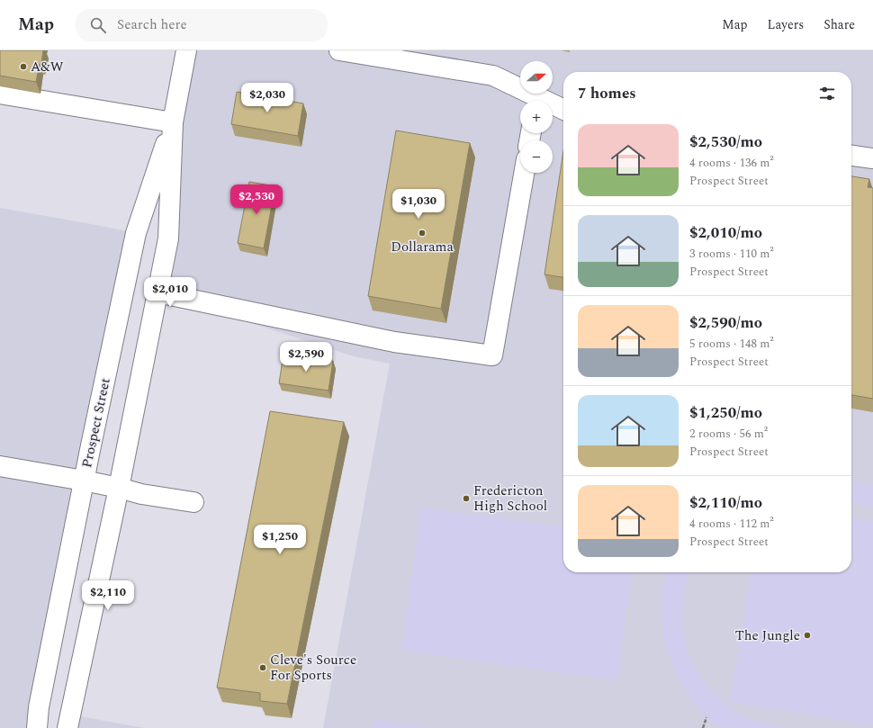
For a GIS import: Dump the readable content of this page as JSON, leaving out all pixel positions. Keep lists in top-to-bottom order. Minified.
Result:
{"streets":{"main road":["Prospect Street"]},"places":["A&W","Dollarama","Fredericton High School","The Jungle","Cleve's Source For Sports"],"north":"right","page":{"header":"Map","search":"Search here","nav":["Map","Layers","Share"],"map_buttons":["+","−"],"heading":"7 homes","price":["$2,030","$2,530","$1,030","$2,010","$2,590","$1,250","$2,110"],"list":[{"name":"$2,530/mo","note":"4 rooms · 136 m² · Prospect Street"},{"name":"$2,010/mo","note":"3 rooms · 110 m² · Prospect Street"},{"name":"$2,590/mo","note":"5 rooms · 148 m² · Prospect Street"},{"name":"$1,250/mo","note":"2 rooms · 56 m² · Prospect Street"},{"name":"$2,110/mo","note":"4 rooms · 112 m² · Prospect Street"}]}}
